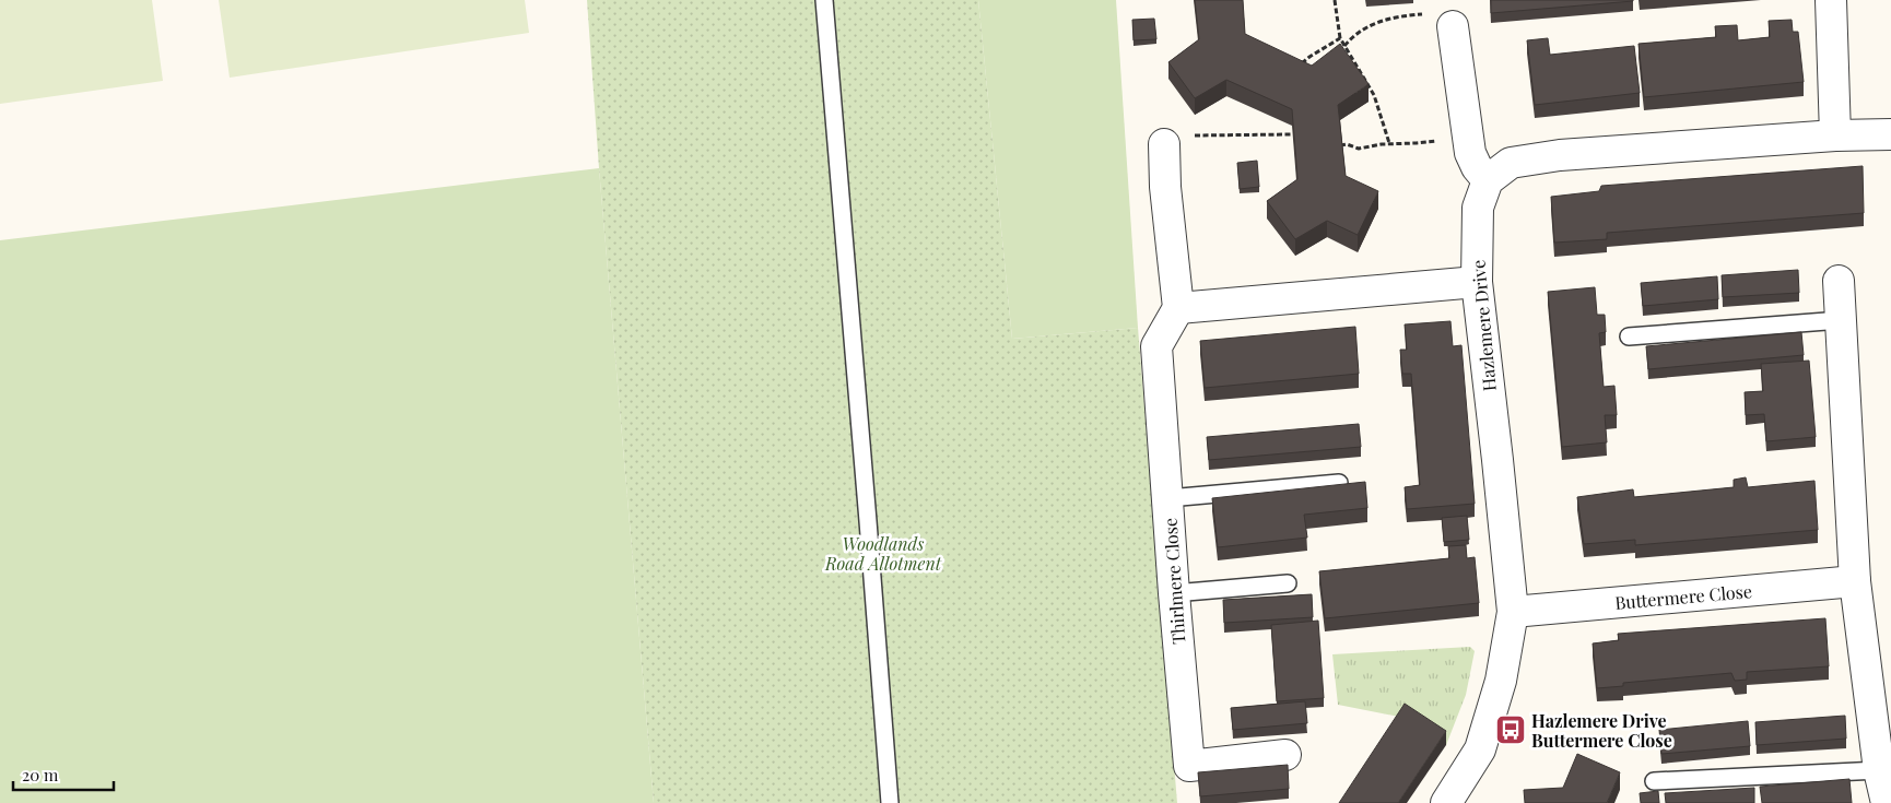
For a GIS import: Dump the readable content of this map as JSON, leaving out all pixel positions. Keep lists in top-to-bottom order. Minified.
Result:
{"streets":{"street":["Hazlemere Drive","Thirlmere Close","Buttermere Close"]},"crossings":[["Hazlemere Drive","Buttermere Close"]],"parks":["Woodlands Road Allotment"],"places":{"bus stop":["Hazlemere Drive Buttermere Close"]},"scale_bar":"20 m"}
